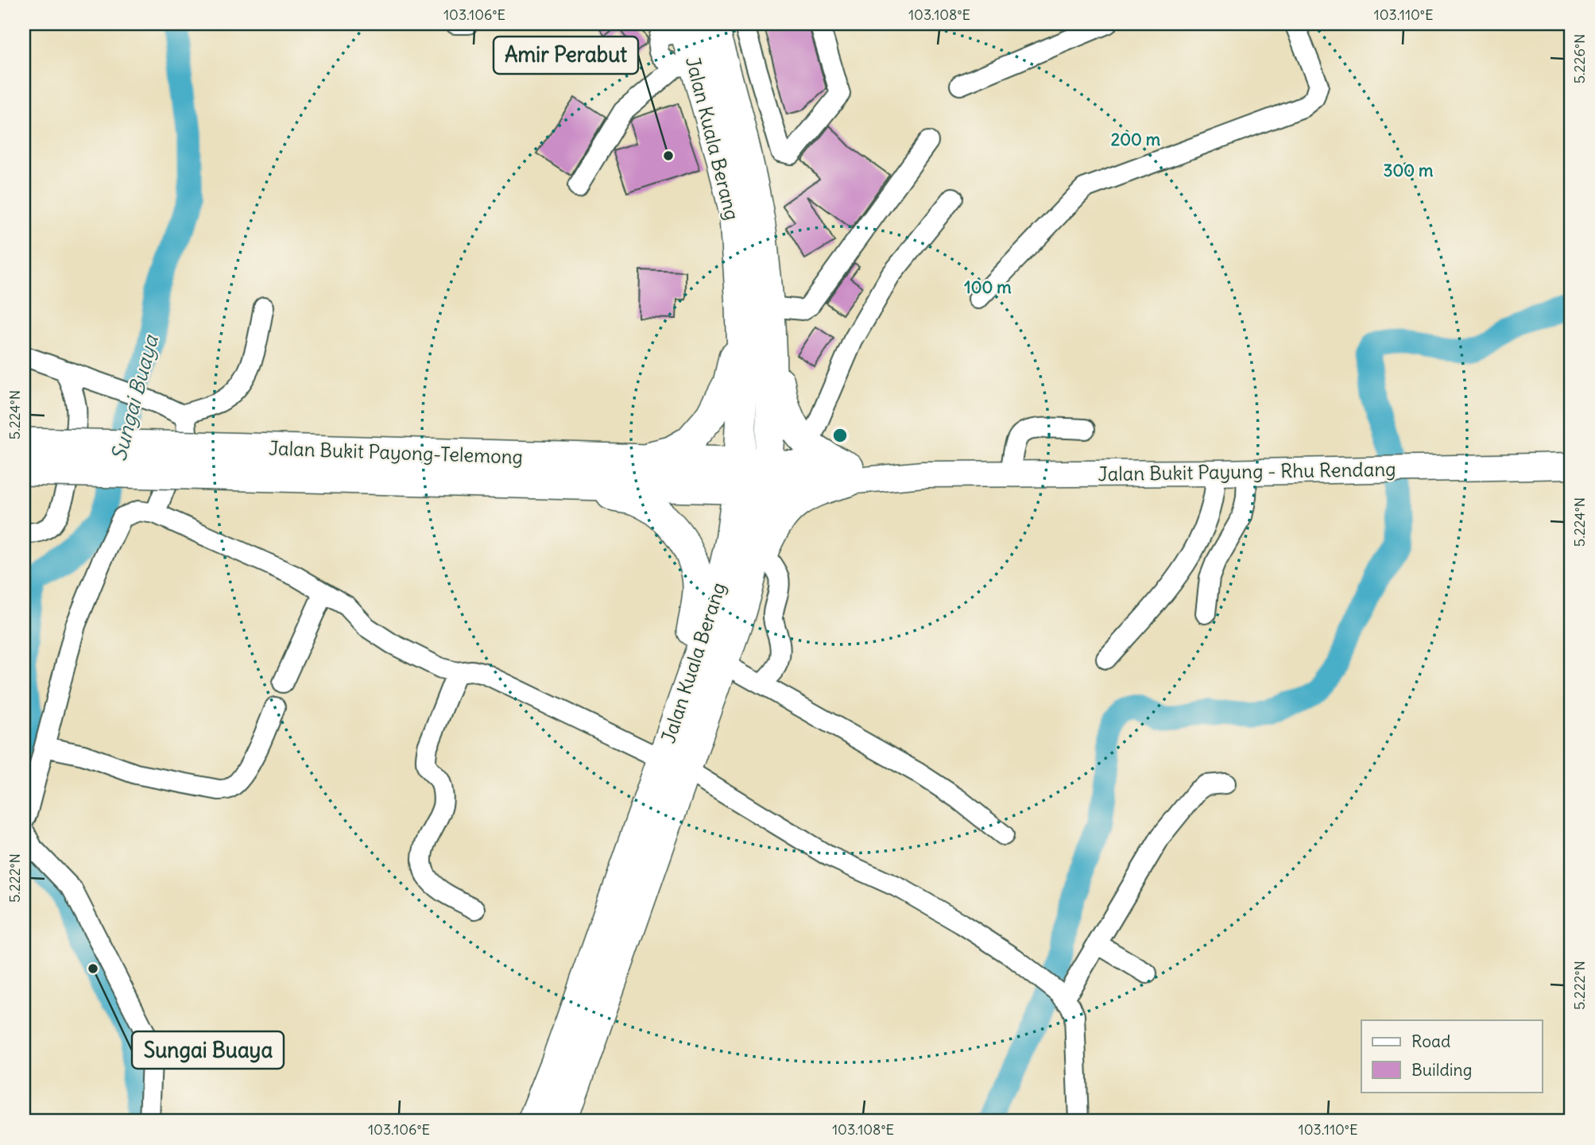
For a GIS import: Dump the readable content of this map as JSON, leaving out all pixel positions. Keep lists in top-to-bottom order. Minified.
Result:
{"streets":{"highway":["Jalan Kuala Berang","Jalan Bukit Payong-Telemong"],"main road":["Jalan Bukit Payung - Rhu Rendang"]},"crossings":[["Jalan Kuala Berang","Jalan Bukit Payong-Telemong"],["Jalan Kuala Berang","Jalan Bukit Payung - Rhu Rendang"],["Jalan Bukit Payong-Telemong","Jalan Bukit Payung - Rhu Rendang"]],"water":["Sungai Buaya"],"places":["Amir Perabut","Sungai Buaya"],"legend":["Road","Building"],"coordinates":["103.106°E","103.108°E","103.110°E","5.226°N","5.224°N","5.222°N"],"rings":["200 m","300 m","100 m"]}
